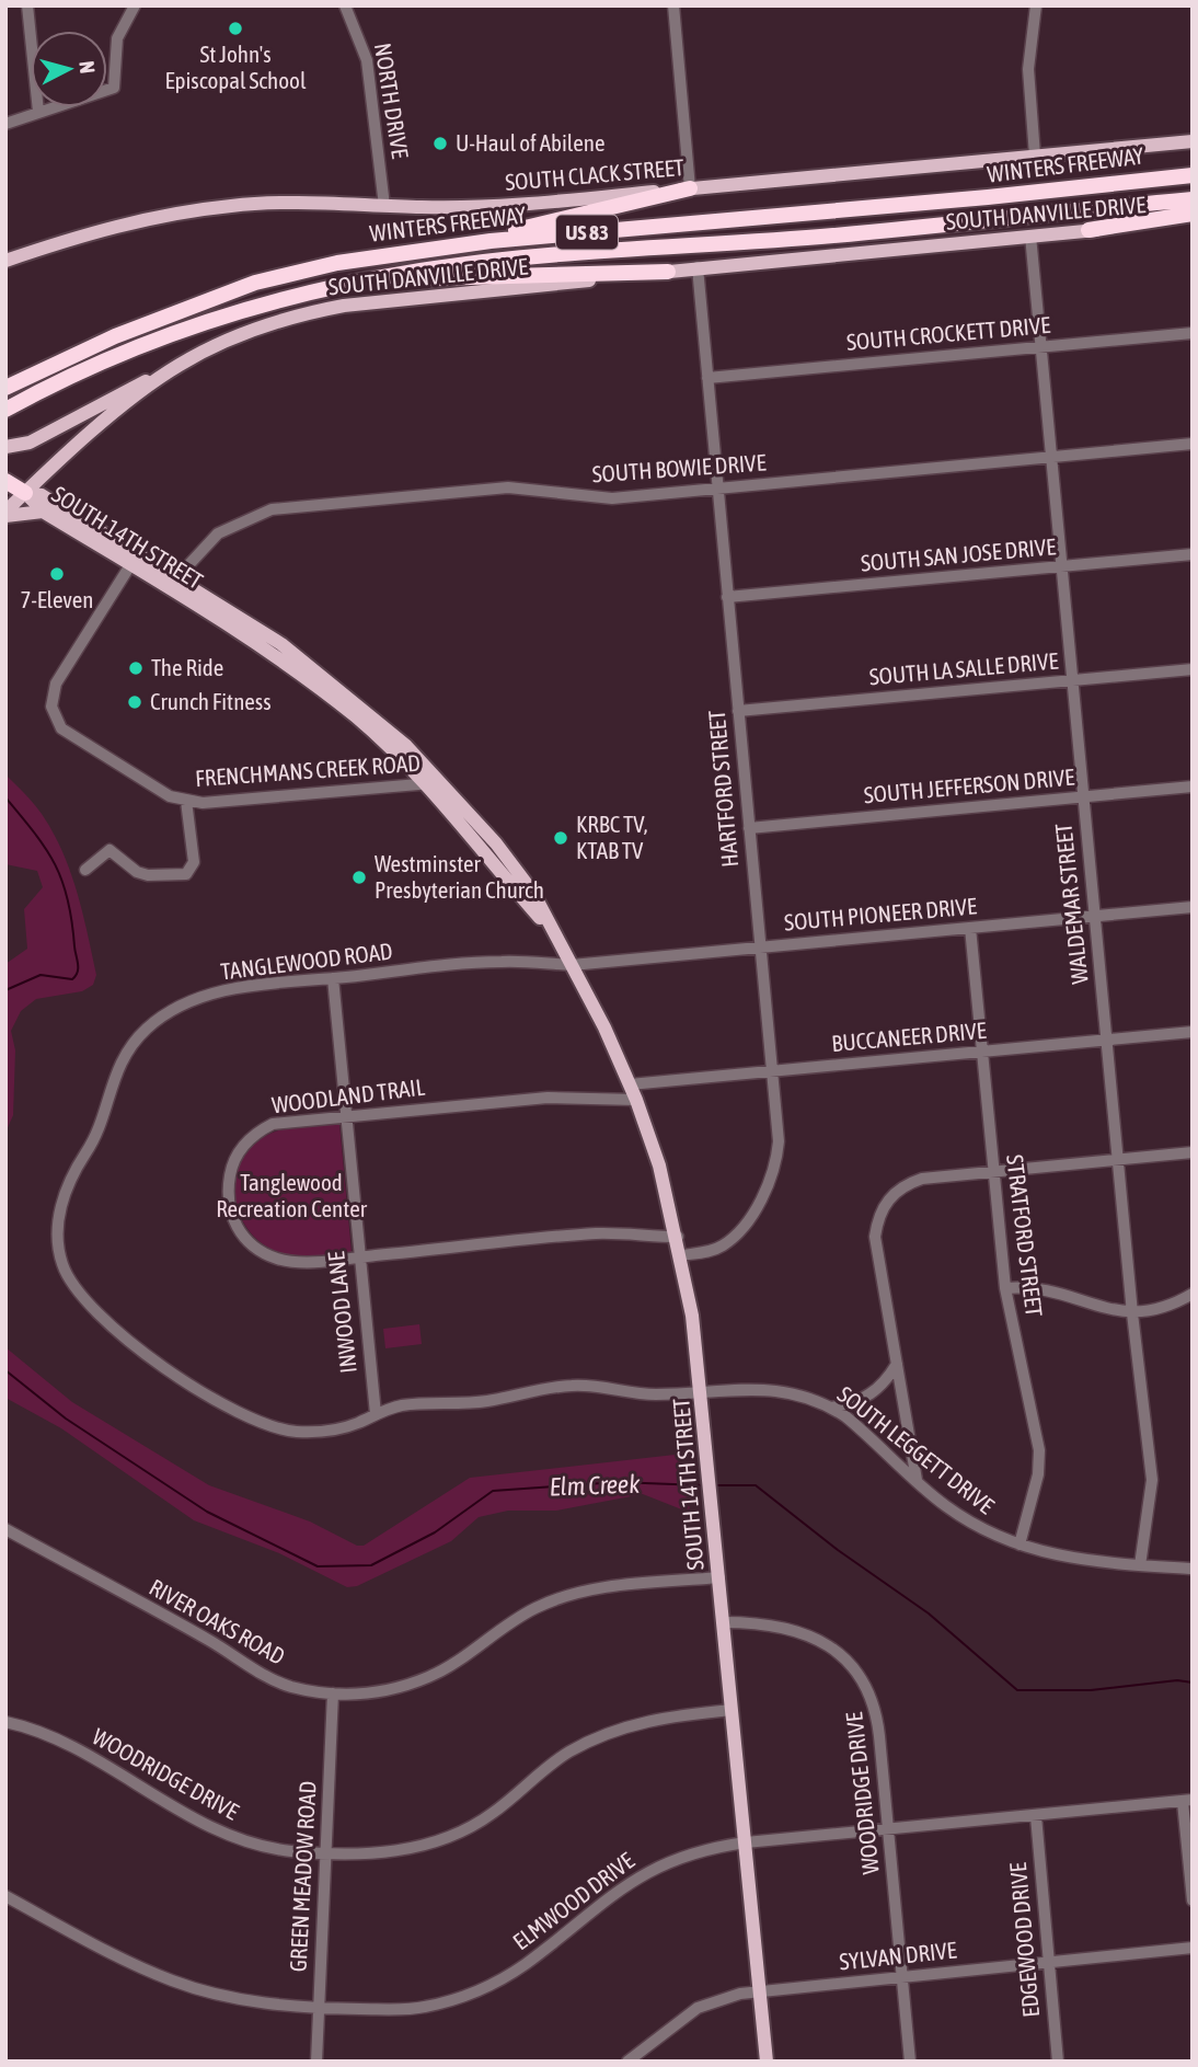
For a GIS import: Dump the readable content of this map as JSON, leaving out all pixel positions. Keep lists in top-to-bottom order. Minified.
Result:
{"streets":{"highway":["WINTERS FREEWAY","US 83"],"main road":["SOUTH CLACK STREET","SOUTH DANVILLE DRIVE","SOUTH 14TH STREET"],"street":["NORTH DRIVE","SOUTH CROCKETT DRIVE","SOUTH BOWIE DRIVE","SOUTH SAN JOSE DRIVE","SOUTH LA SALLE DRIVE","FRENCHMANS CREEK ROAD","SOUTH JEFFERSON DRIVE","HARTFORD STREET","WALDEMAR STREET","SOUTH PIONEER DRIVE","TANGLEWOOD ROAD","BUCCANEER DRIVE","WOODLAND TRAIL","STRATFORD STREET","INWOOD LANE","SOUTH LEGGETT DRIVE","RIVER OAKS ROAD","WOODRIDGE DRIVE","GREEN MEADOW ROAD","ELMWOOD DRIVE","EDGEWOOD DRIVE","SYLVAN DRIVE"]},"crossings":[["NORTH DRIVE","SOUTH CLACK STREET"],["SOUTH DANVILLE DRIVE","SOUTH 14TH STREET"],["SOUTH DANVILLE DRIVE","HARTFORD STREET"],["SOUTH DANVILLE DRIVE","WALDEMAR STREET"],["SOUTH CROCKETT DRIVE","HARTFORD STREET"],["SOUTH CROCKETT DRIVE","WALDEMAR STREET"],["SOUTH BOWIE DRIVE","SOUTH 14TH STREET"],["SOUTH BOWIE DRIVE","HARTFORD STREET"],["SOUTH BOWIE DRIVE","WALDEMAR STREET"],["SOUTH 14TH STREET","FRENCHMANS CREEK ROAD"],["SOUTH 14TH STREET","HARTFORD STREET"],["SOUTH 14TH STREET","SOUTH PIONEER DRIVE"],["SOUTH 14TH STREET","TANGLEWOOD ROAD"],["SOUTH 14TH STREET","BUCCANEER DRIVE"],["SOUTH 14TH STREET","WOODLAND TRAIL"],["SOUTH 14TH STREET","SOUTH LEGGETT DRIVE"],["SOUTH 14TH STREET","RIVER OAKS ROAD"],["SOUTH 14TH STREET","WOODRIDGE DRIVE"],["SOUTH 14TH STREET","ELMWOOD DRIVE"],["SOUTH 14TH STREET","SYLVAN DRIVE"],["SOUTH SAN JOSE DRIVE","HARTFORD STREET"],["SOUTH SAN JOSE DRIVE","WALDEMAR STREET"],["SOUTH LA SALLE DRIVE","HARTFORD STREET"],["SOUTH LA SALLE DRIVE","WALDEMAR STREET"],["SOUTH JEFFERSON DRIVE","HARTFORD STREET"],["SOUTH JEFFERSON DRIVE","WALDEMAR STREET"],["HARTFORD STREET","SOUTH PIONEER DRIVE"],["HARTFORD STREET","BUCCANEER DRIVE"],["WALDEMAR STREET","SOUTH PIONEER DRIVE"],["WALDEMAR STREET","BUCCANEER DRIVE"],["WALDEMAR STREET","SOUTH LEGGETT DRIVE"],["SOUTH PIONEER DRIVE","TANGLEWOOD ROAD"],["SOUTH PIONEER DRIVE","STRATFORD STREET"],["TANGLEWOOD ROAD","INWOOD LANE"],["TANGLEWOOD ROAD","SOUTH LEGGETT DRIVE"],["BUCCANEER DRIVE","STRATFORD STREET"],["WOODLAND TRAIL","INWOOD LANE"],["STRATFORD STREET","SOUTH LEGGETT DRIVE"],["RIVER OAKS ROAD","GREEN MEADOW ROAD"],["WOODRIDGE DRIVE","GREEN MEADOW ROAD"],["WOODRIDGE DRIVE","ELMWOOD DRIVE"],["WOODRIDGE DRIVE","SYLVAN DRIVE"],["GREEN MEADOW ROAD","ELMWOOD DRIVE"],["ELMWOOD DRIVE","EDGEWOOD DRIVE"],["EDGEWOOD DRIVE","SYLVAN DRIVE"]],"water":["Elm Creek"],"parks":["Tanglewood Recreation Center"],"places":["St John's Episcopal School","U-Haul of Abilene","7-Eleven","The Ride","Crunch Fitness","KRBC TV, KTAB TV","Westminster Presbyterian Church"],"north":"right"}
